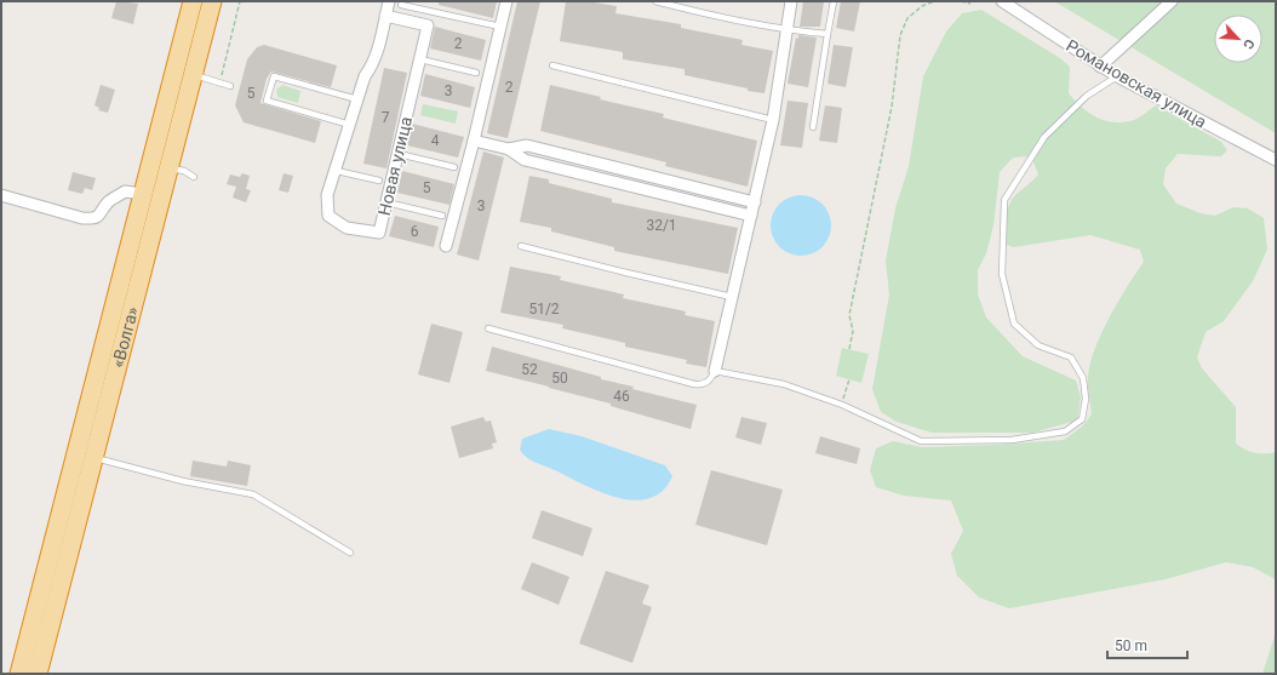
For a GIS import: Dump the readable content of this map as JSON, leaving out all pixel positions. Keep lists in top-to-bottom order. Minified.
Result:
{"streets":{"highway":["«Волга»"],"street":["Романовская улица","Новая улица"]},"house_numbers":["2","2","3","5","7","4","5","3","32/1","6","51/2","52","50","46"],"scale_bar":"50 m","north":"bottom right"}
